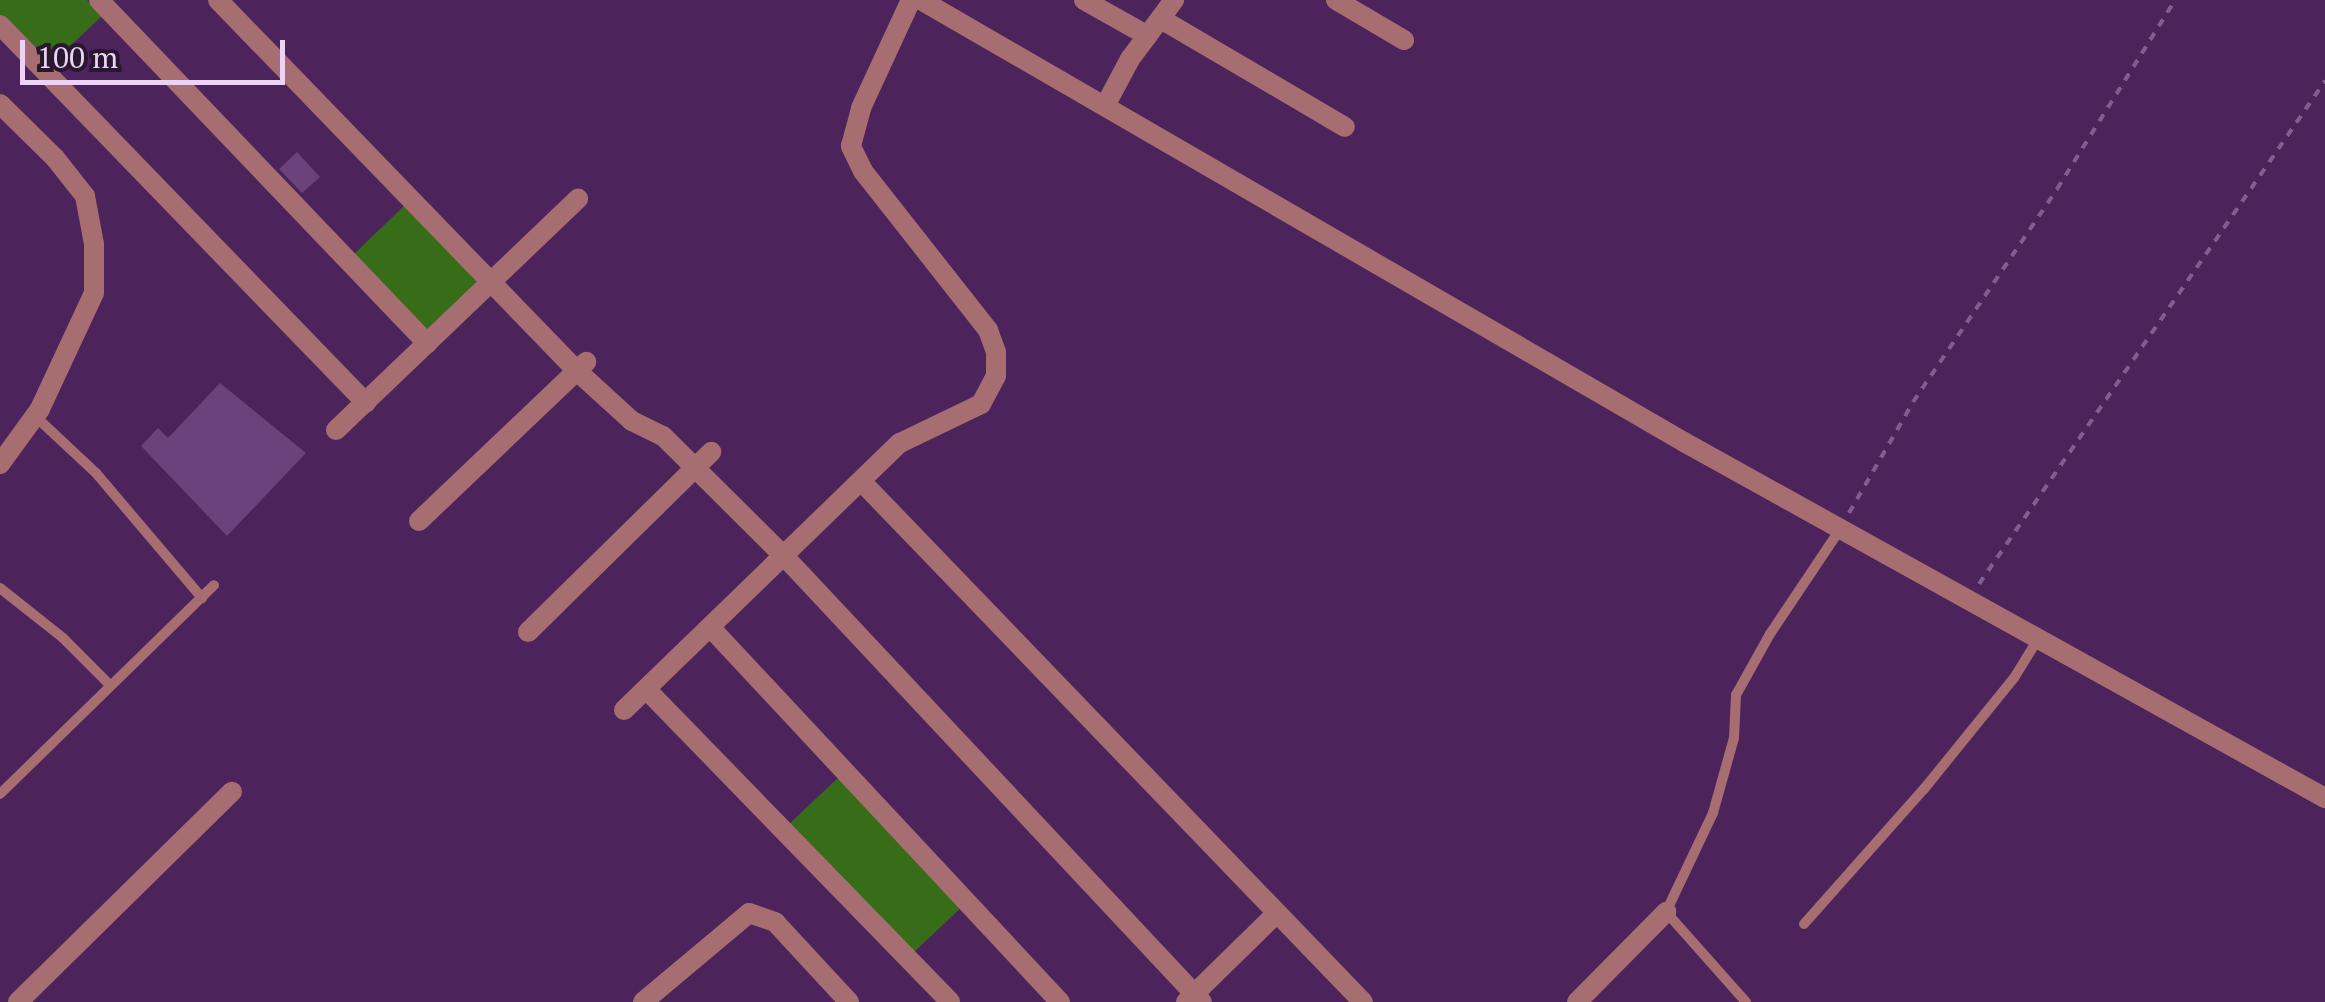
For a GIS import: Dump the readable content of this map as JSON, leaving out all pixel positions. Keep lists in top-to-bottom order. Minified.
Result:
{"scale_bar":"100 m"}
